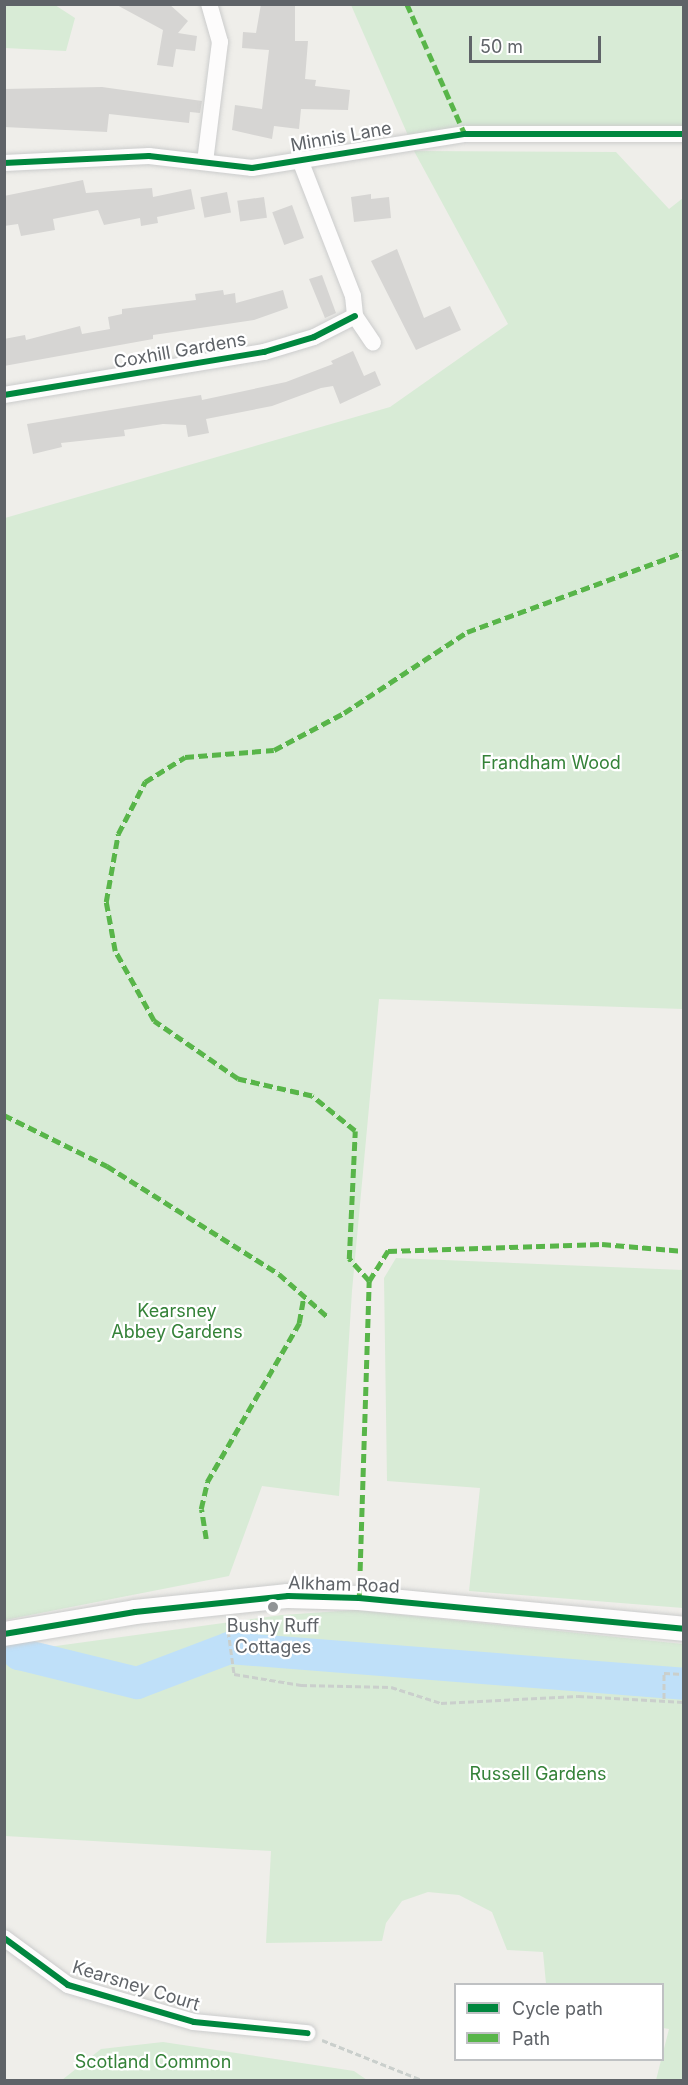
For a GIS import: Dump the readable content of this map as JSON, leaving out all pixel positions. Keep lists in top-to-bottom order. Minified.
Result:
{"streets":{"street":["Minnis Lane","Coxhill Gardens","Alkham Road","Kearsney Court"]},"parks":["Frandham Wood","Kearsney Abbey Gardens","Russell Gardens","Scotland Common"],"places":["Bushy Ruff Cottages"],"legend":["Cycle path","Path"],"scale_bar":"50 m"}
